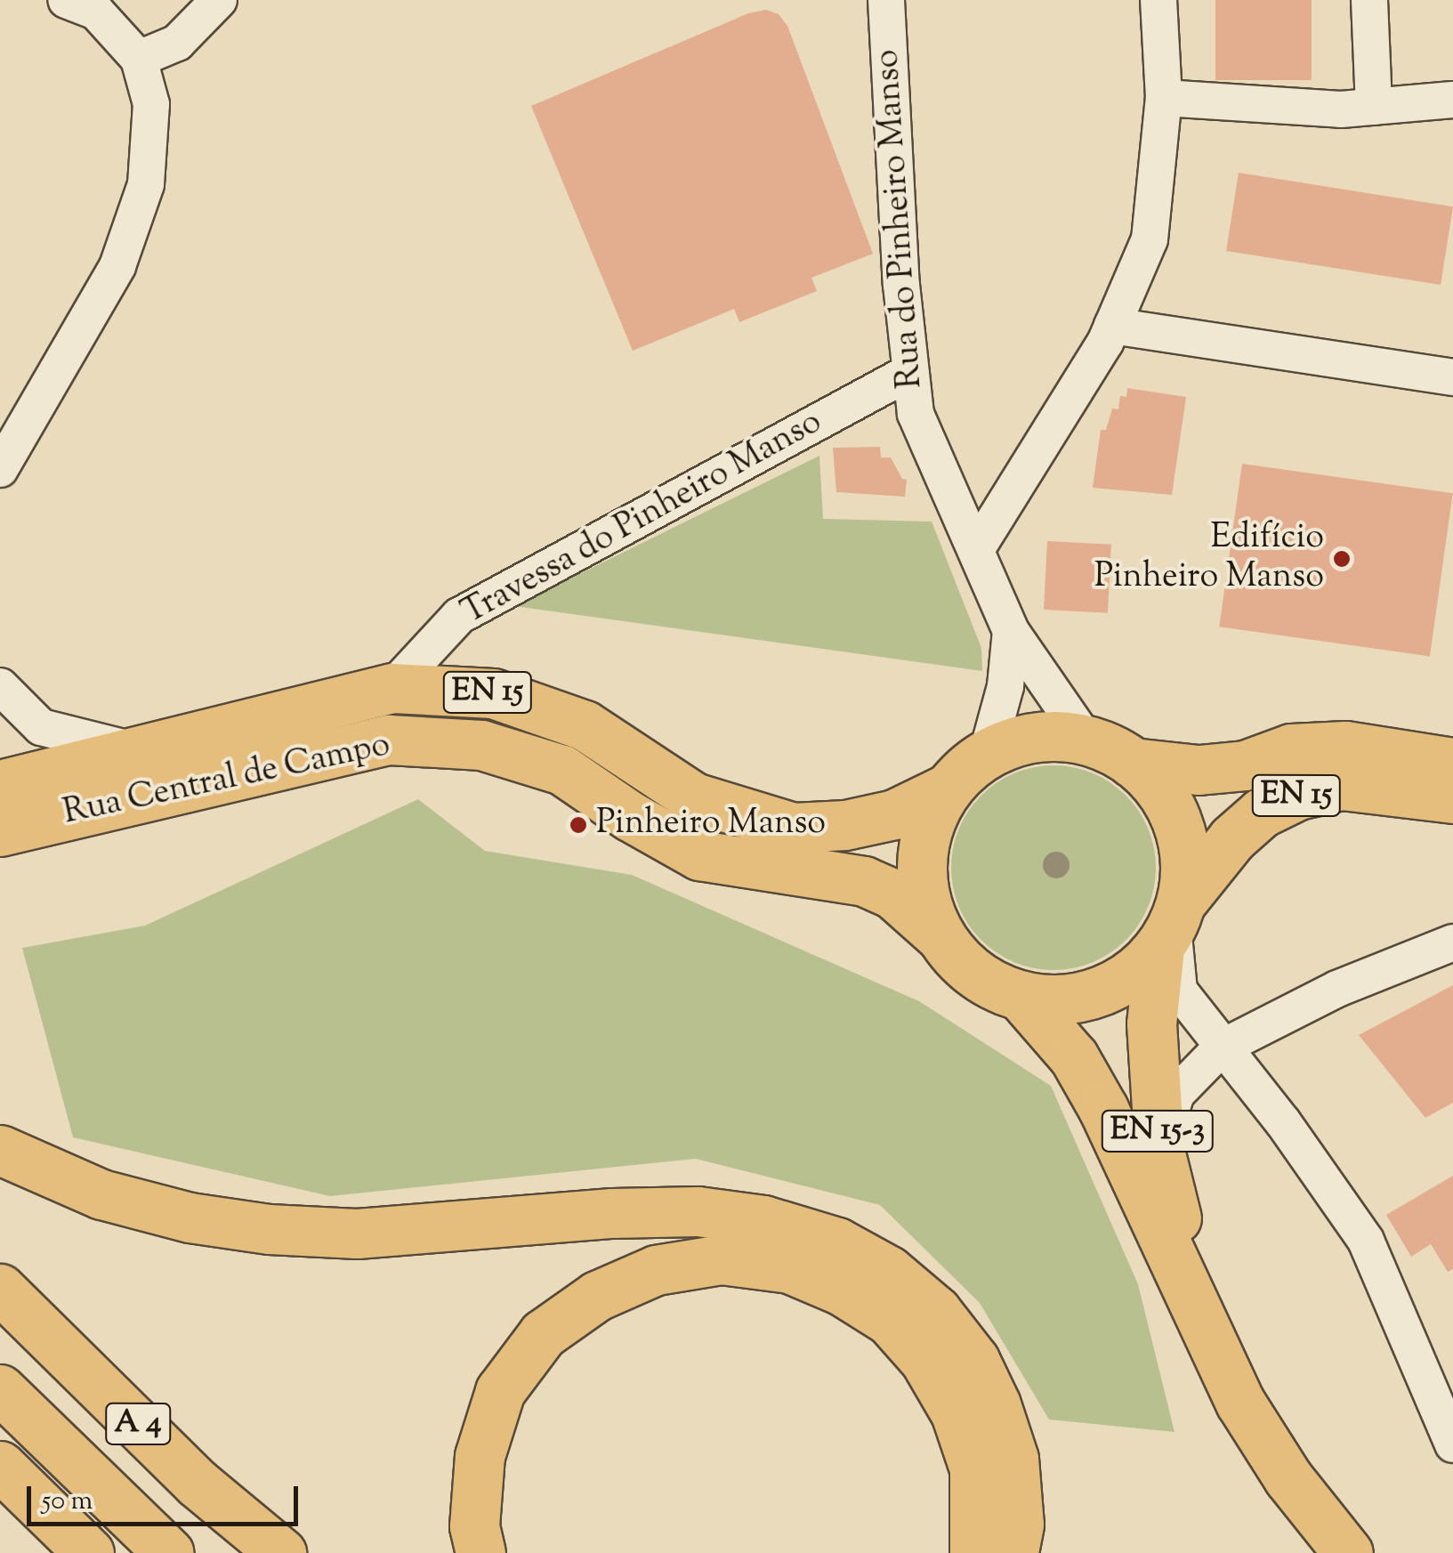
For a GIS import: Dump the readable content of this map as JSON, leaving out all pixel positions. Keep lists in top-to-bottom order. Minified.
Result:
{"streets":{"main road":["EN 15","Rua Central de Campo","EN 15-3","A 4"],"street":["Rua do Pinheiro Manso","Travessa do Pinheiro Manso"]},"crossings":[["Rua do Pinheiro Manso","Travessa do Pinheiro Manso"],["Rua do Pinheiro Manso","EN 15"],["Rua do Pinheiro Manso","Rua Central de Campo"],["Rua do Pinheiro Manso","EN 15-3"],["Travessa do Pinheiro Manso","Rua Central de Campo"],["EN 15","Rua Central de Campo"],["EN 15","EN 15-3"],["Rua Central de Campo","EN 15-3"]],"places":["Edifício Pinheiro Manso","Pinheiro Manso"],"scale_bar":"50 m"}
